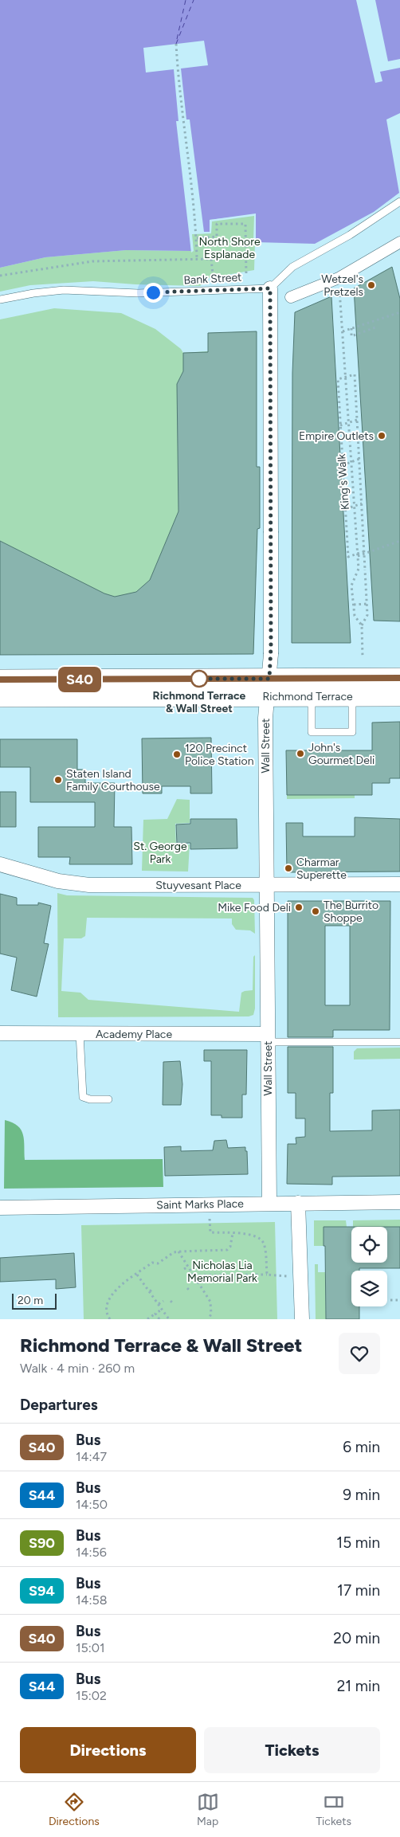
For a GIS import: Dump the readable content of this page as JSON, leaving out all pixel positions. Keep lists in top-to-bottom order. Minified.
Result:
{"streets":{"main road":["Richmond Terrace"],"street":["Wall Street","Stuyvesant Place","Academy Place","Saint Marks Place"],"lane":["Bank Street"],"path":["King's Walk"]},"crossings":[["Bank Street","Wall Street"],["Richmond Terrace","Wall Street"],["Wall Street","Stuyvesant Place"],["Wall Street","Academy Place"],["Wall Street","Saint Marks Place"]],"parks":["North Shore Esplanade","St. George Park","Nicholas Lia Memorial Park"],"places":["Wetzel's Pretzels","Empire Outlets","Richmond Terrace & Wall Street","John's Gourmet Deli","120 Precinct Police Station","Staten Island Family Courthouse","Charmar Superette","Mike Food Deli","The Burrito Shoppe"],"lines":["bus line S40"],"scale_bar":"20 m","page":{"on_map":"S40","scale":"20 m","heading":[["Richmond Terrace & Wall Street","Walk · 4 min · 260 m"],"Departures"],"list":[{"mark":"S40","name":"Bus","note":"14:47","value":"6 min"},{"mark":"S44","name":"Bus","note":"14:50","value":"9 min"},{"mark":"S90","name":"Bus","note":"14:56","value":"15 min"},{"mark":"S94","name":"Bus","note":"14:58","value":"17 min"},{"mark":"S40","name":"Bus","note":"15:01","value":"20 min"},{"mark":"S44","name":"Bus","note":"15:02","value":"21 min"}],"buttons":["Directions","Tickets"],"tabs":["Directions","Map","Tickets"]}}
